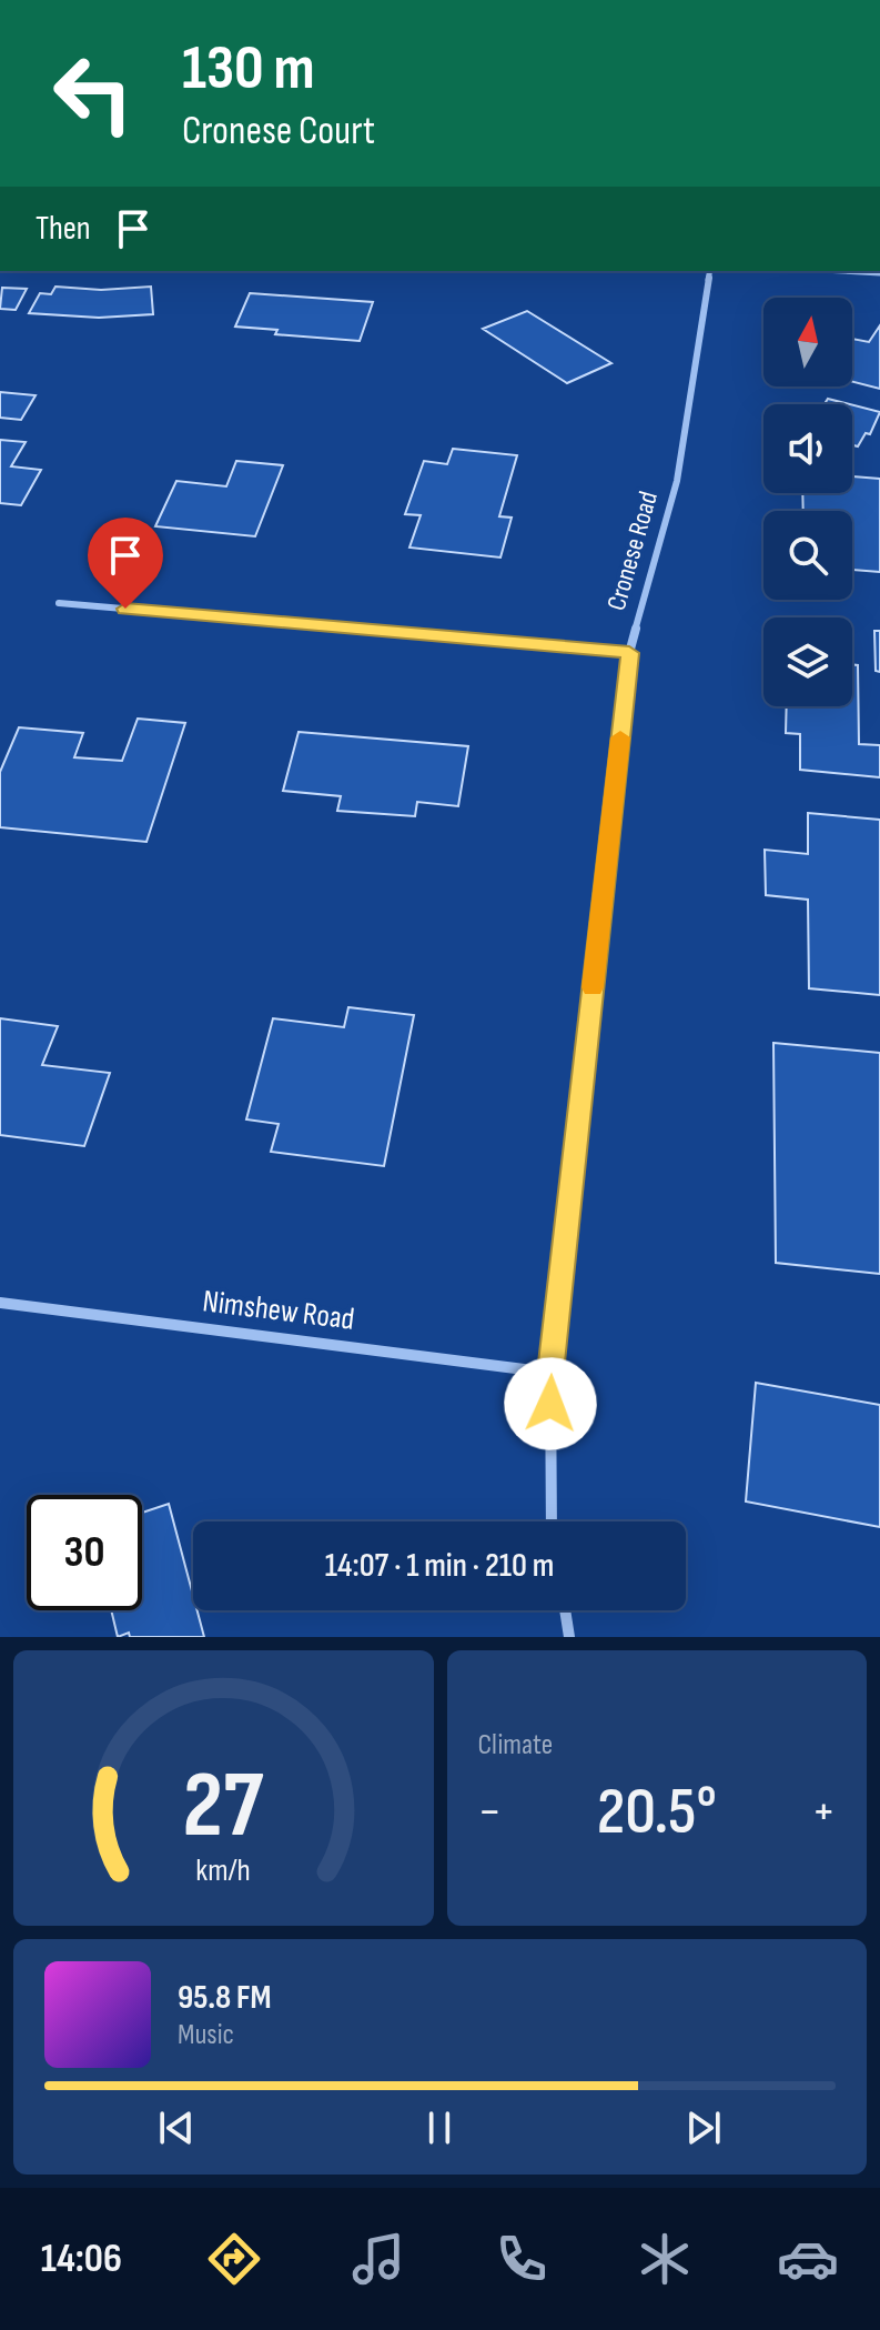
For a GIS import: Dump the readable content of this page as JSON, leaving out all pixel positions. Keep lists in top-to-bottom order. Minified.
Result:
{"streets":{"street":["Cronese Road","Nimshew Road"]},"crossings":[["Cronese Road","Nimshew Road"]],"north":"top","page":{"turn":["130 m","Cronese Court"],"then":"Then","limit":"30","trip":"14:07 · 1 min · 210 m","tile":"Climate","heat":["−","20.5°","+"],"song":["95.8 FM","Music"],"tabs":"14:06","gauge":["27","km/h"]}}
